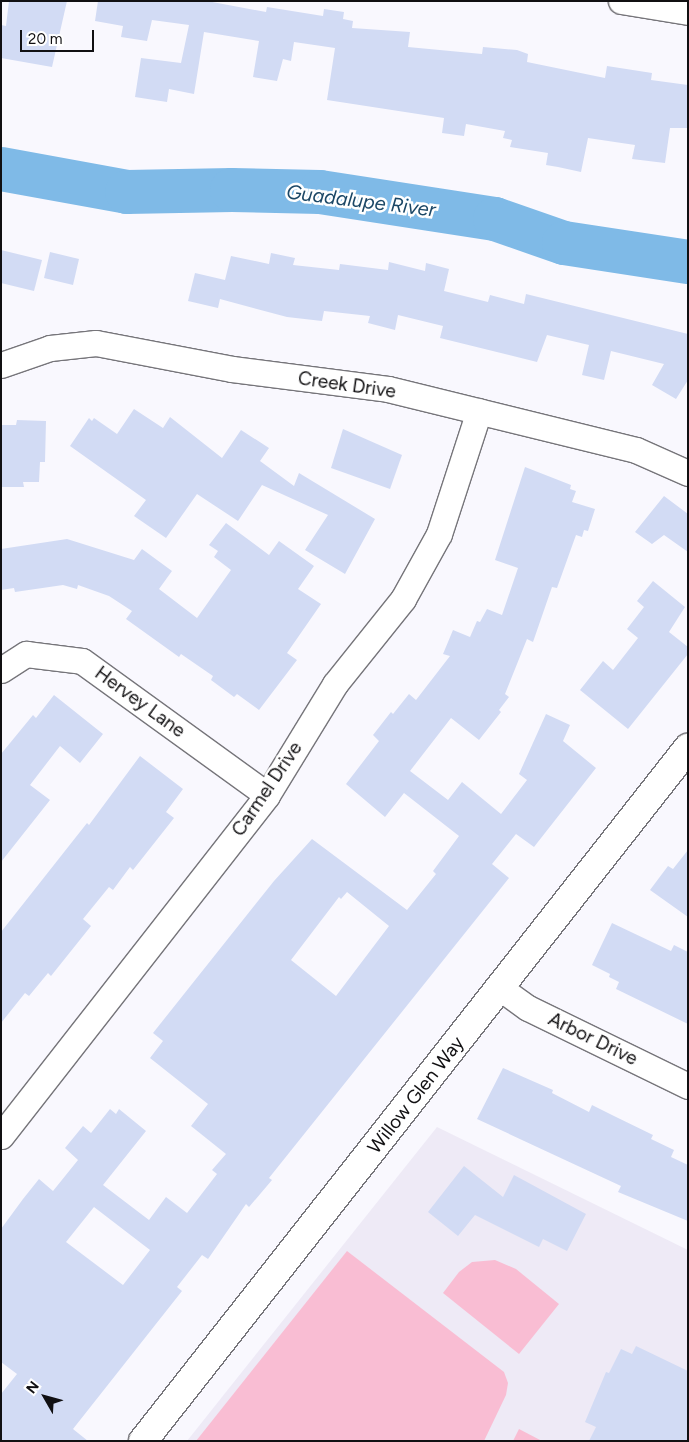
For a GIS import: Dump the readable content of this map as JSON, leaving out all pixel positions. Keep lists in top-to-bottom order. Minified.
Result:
{"streets":{"street":["Creek Drive","Hervey Lane","Carmel Drive","Arbor Drive","Willow Glen Way"]},"crossings":[["Creek Drive","Carmel Drive"],["Hervey Lane","Carmel Drive"],["Arbor Drive","Willow Glen Way"]],"water":["Guadalupe River"],"scale_bar":"20 m","north":"top left"}
